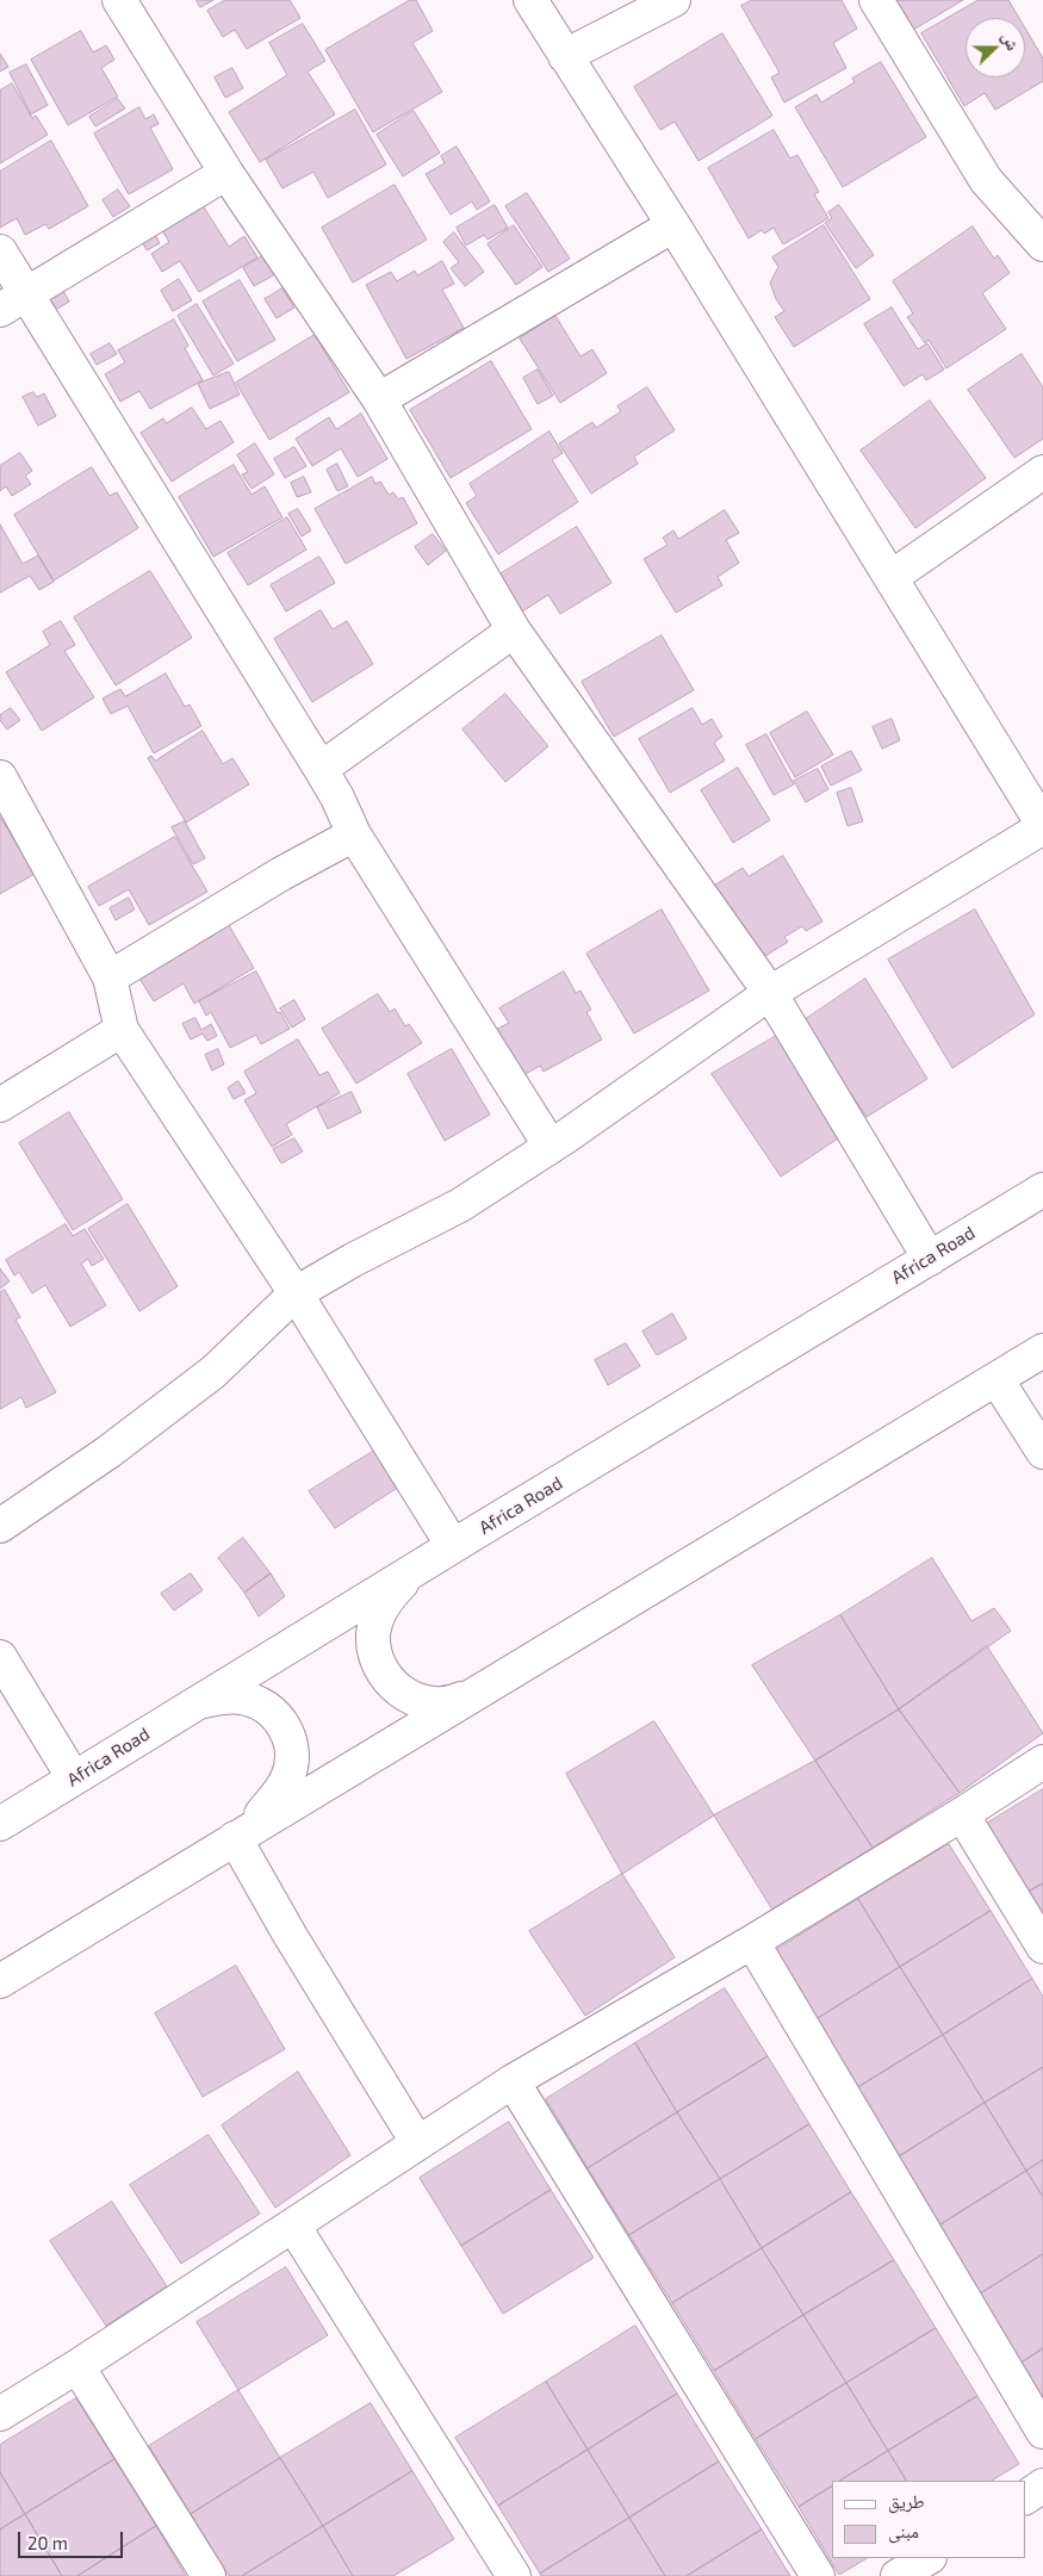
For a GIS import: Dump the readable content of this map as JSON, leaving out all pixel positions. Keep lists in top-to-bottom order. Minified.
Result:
{"streets":{"street":["Africa Road"]},"legend":["طريق","مبنى"],"scale_bar":"20 m","north":"right"}
